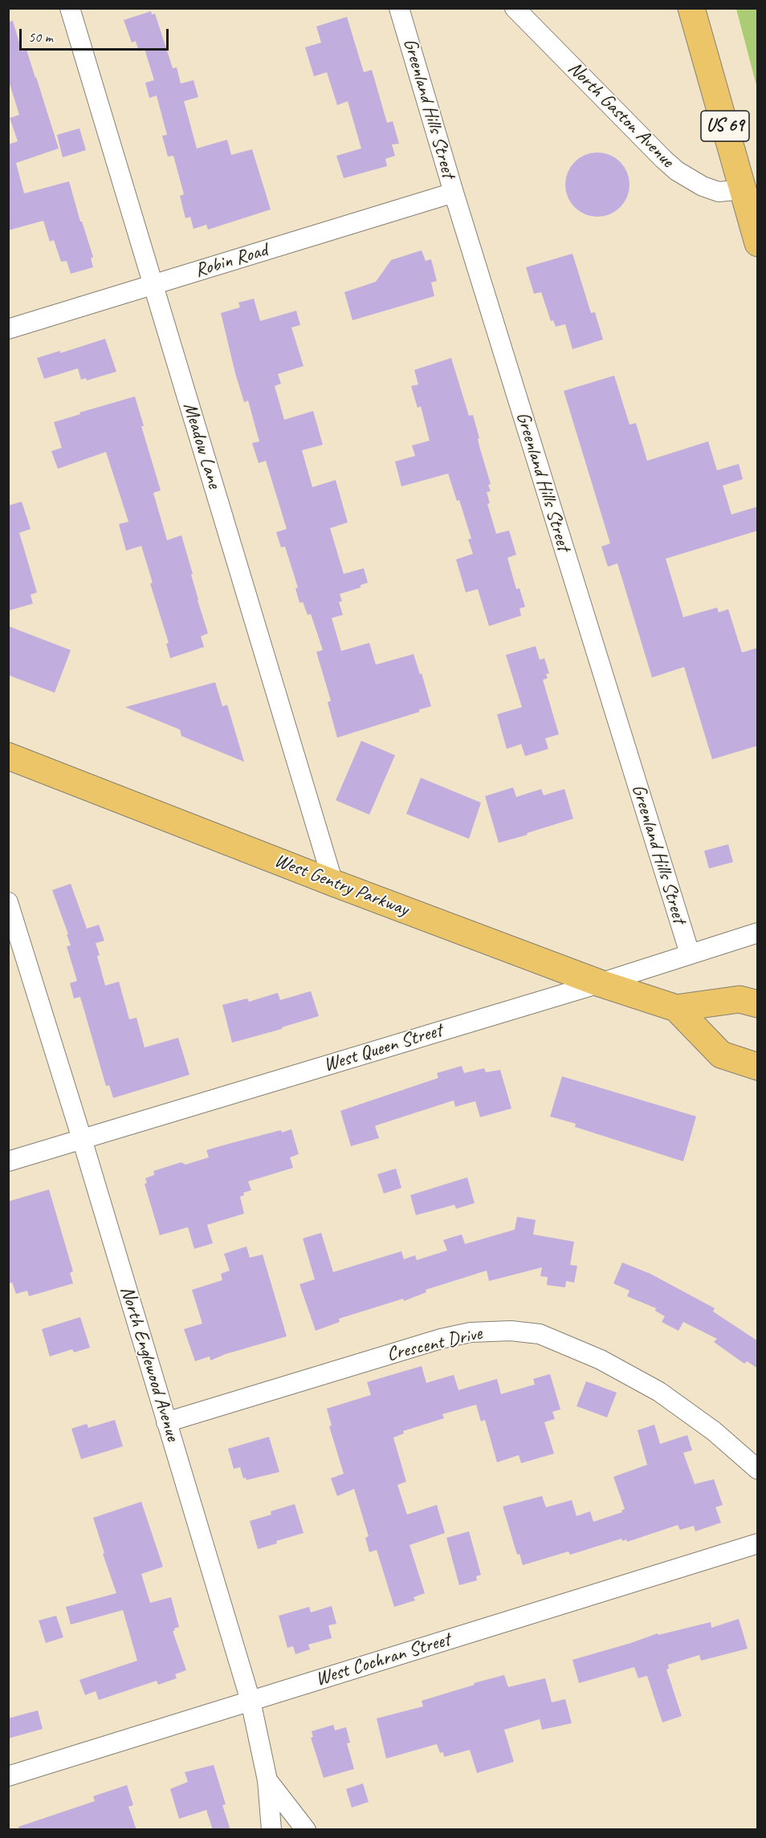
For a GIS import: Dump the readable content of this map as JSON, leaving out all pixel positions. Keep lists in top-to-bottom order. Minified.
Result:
{"streets":{"main road":["US 69","West Gentry Parkway"],"street":["Greenland Hills Street","North Gaston Avenue","Robin Road","Meadow Lane","West Queen Street","Crescent Drive","North Englewood Avenue","West Cochran Street"]},"crossings":[["Greenland Hills Street","Robin Road"],["Greenland Hills Street","West Queen Street"],["North Gaston Avenue","US 69"],["Robin Road","Meadow Lane"],["Meadow Lane","West Gentry Parkway"],["West Gentry Parkway","West Queen Street"],["West Queen Street","North Englewood Avenue"],["Crescent Drive","North Englewood Avenue"],["North Englewood Avenue","West Cochran Street"]],"scale_bar":"50 m"}
